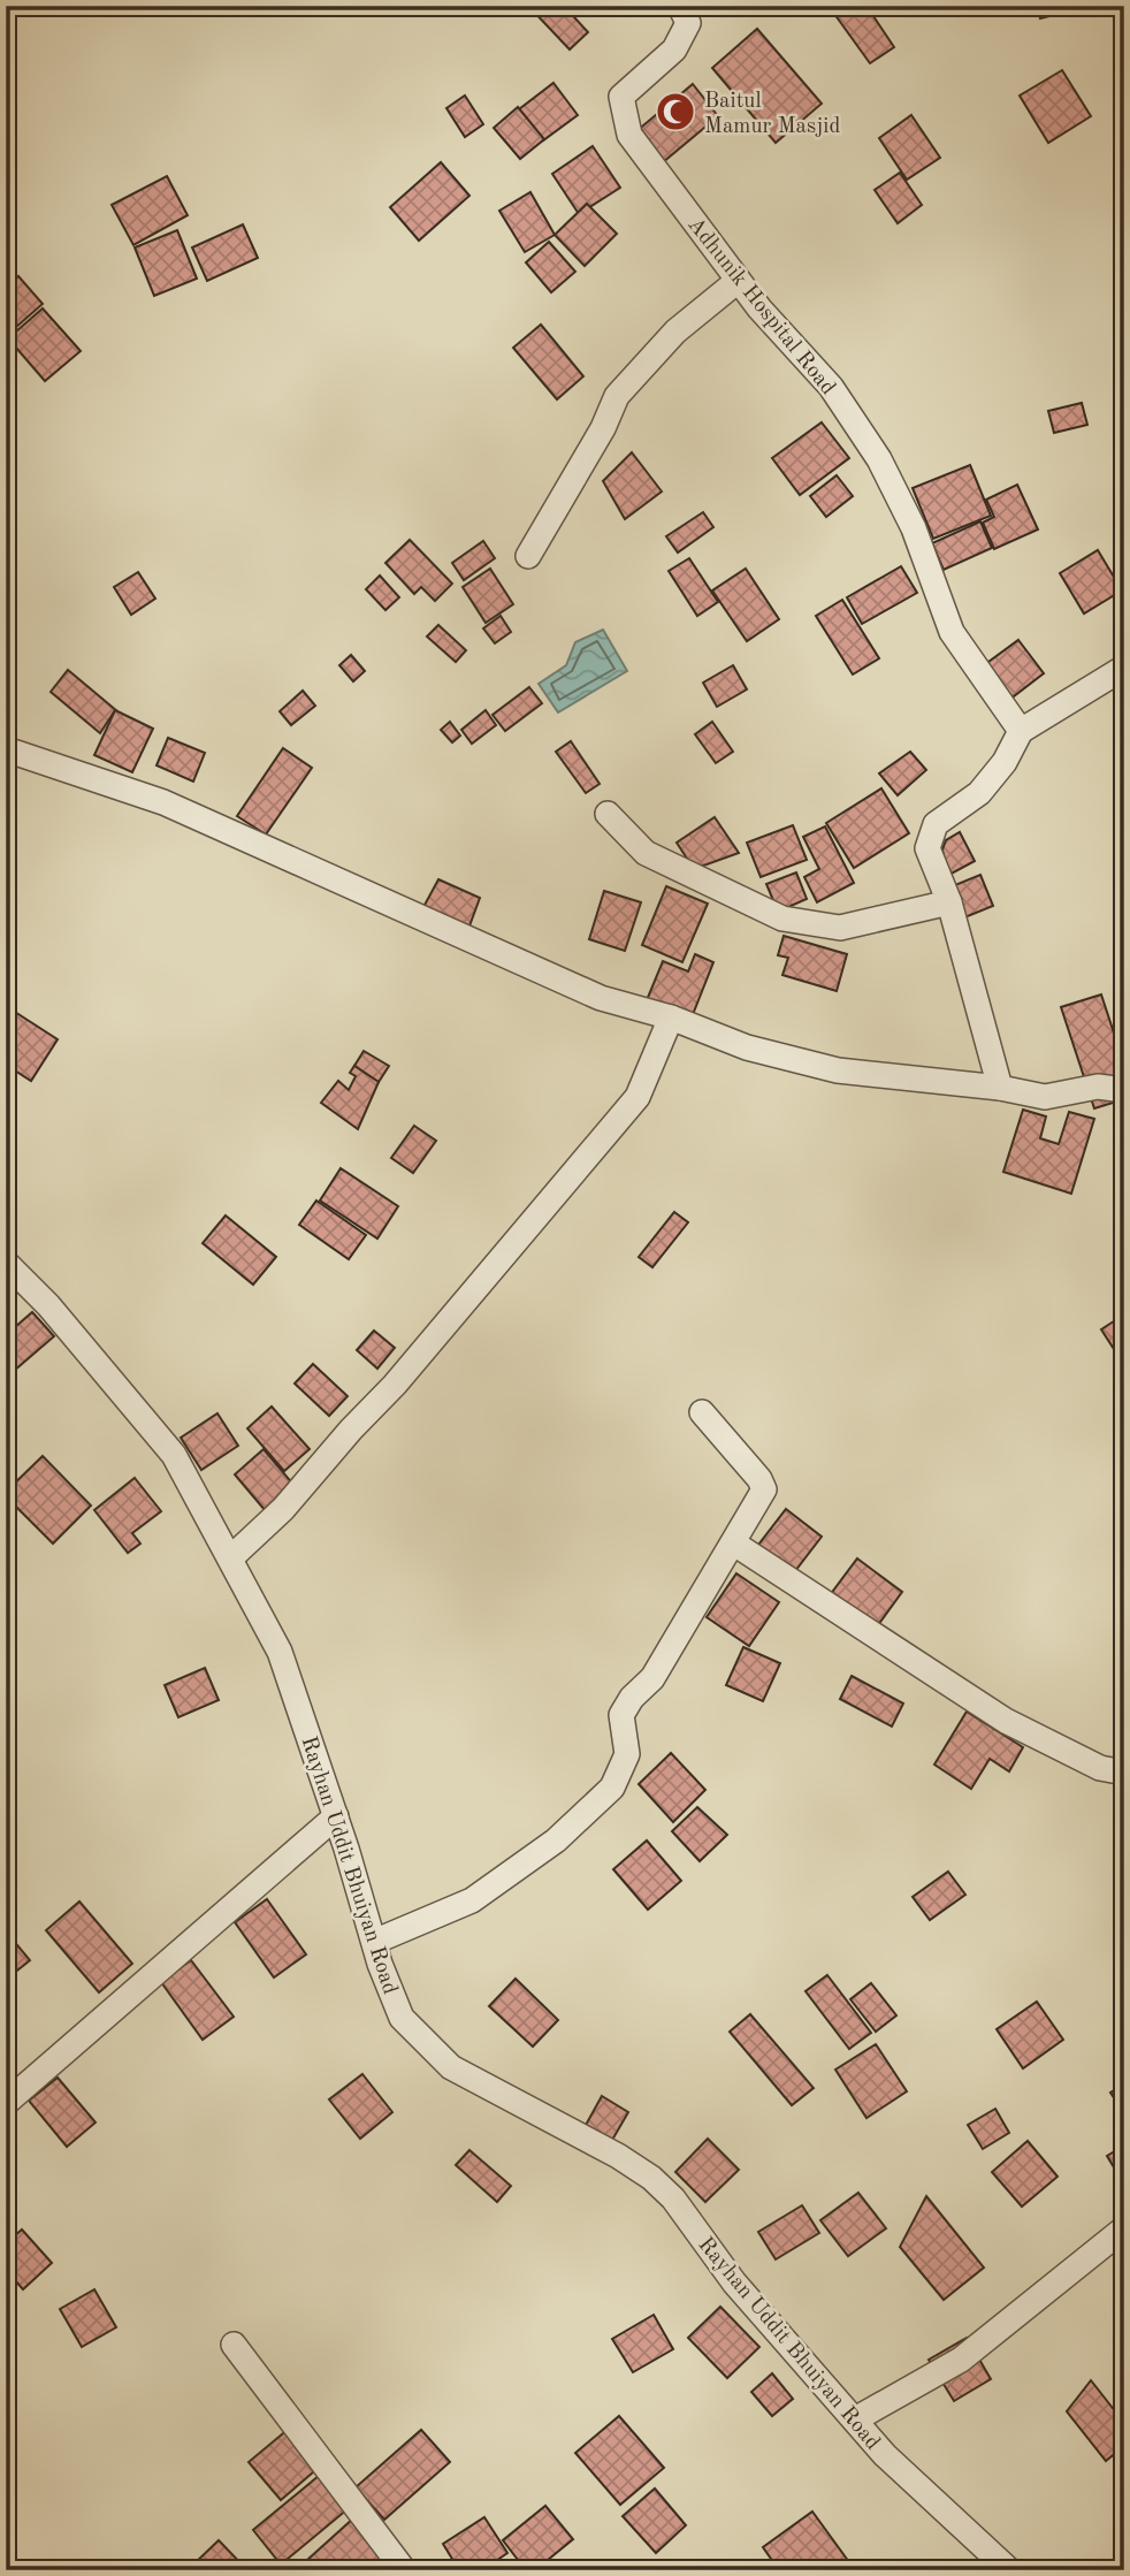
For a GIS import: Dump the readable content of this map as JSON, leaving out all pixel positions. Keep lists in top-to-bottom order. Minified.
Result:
{"streets":{"street":["Adhunik Hospital Road","Rayhan Uddit Bhuiyan Road"]},"places":{"mosque":["Baitul Mamur Masjid"]}}
